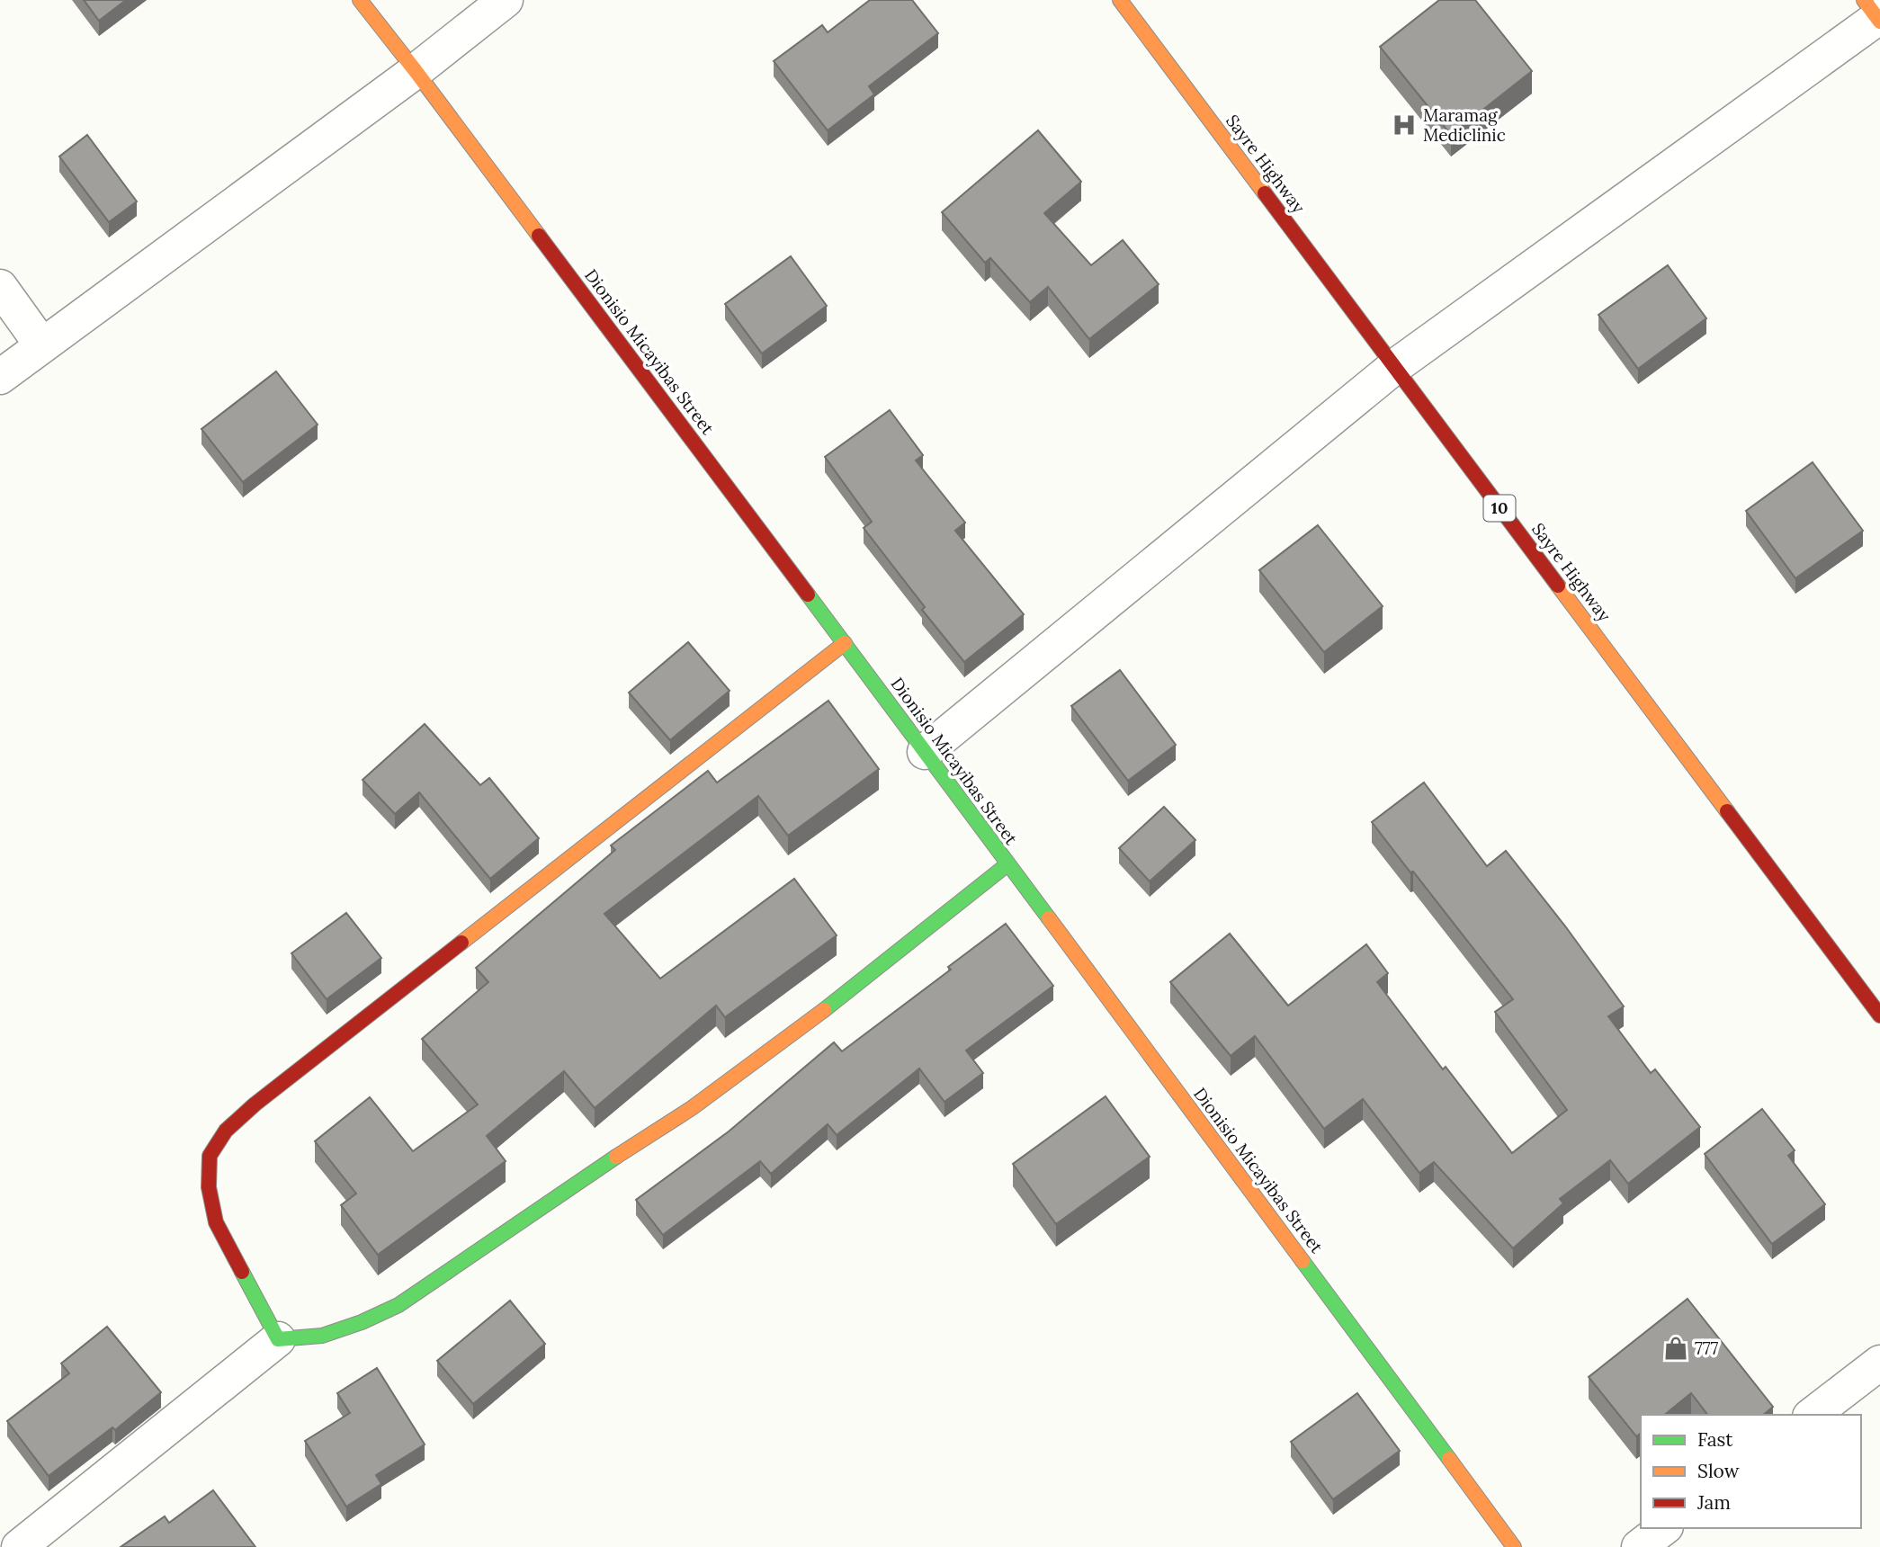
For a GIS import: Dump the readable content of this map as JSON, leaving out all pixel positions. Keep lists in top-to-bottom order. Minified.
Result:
{"streets":{"main road":["Sayre Highway","Dionisio Micayibas Street","10"]},"places":{"hospital":["Maramag Mediclinic"],"shop":["777"]},"legend":["Fast","Slow","Jam"]}
